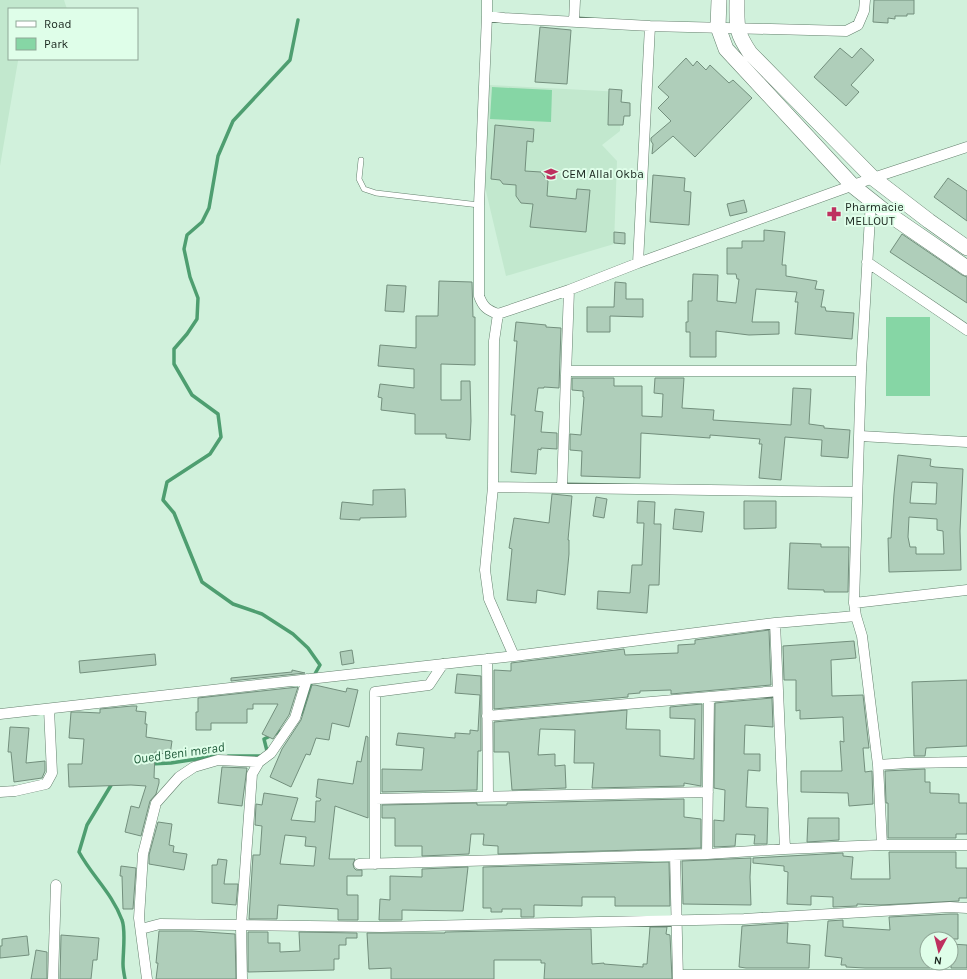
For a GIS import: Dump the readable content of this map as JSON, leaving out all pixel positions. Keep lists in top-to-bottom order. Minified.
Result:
{"water":["Oued Beni merad"],"places":{"school or university":["CEM Allal Okba"],"pharmacy":["Pharmacie MELLOUT"]},"legend":["Road","Park"],"north":"bottom"}
